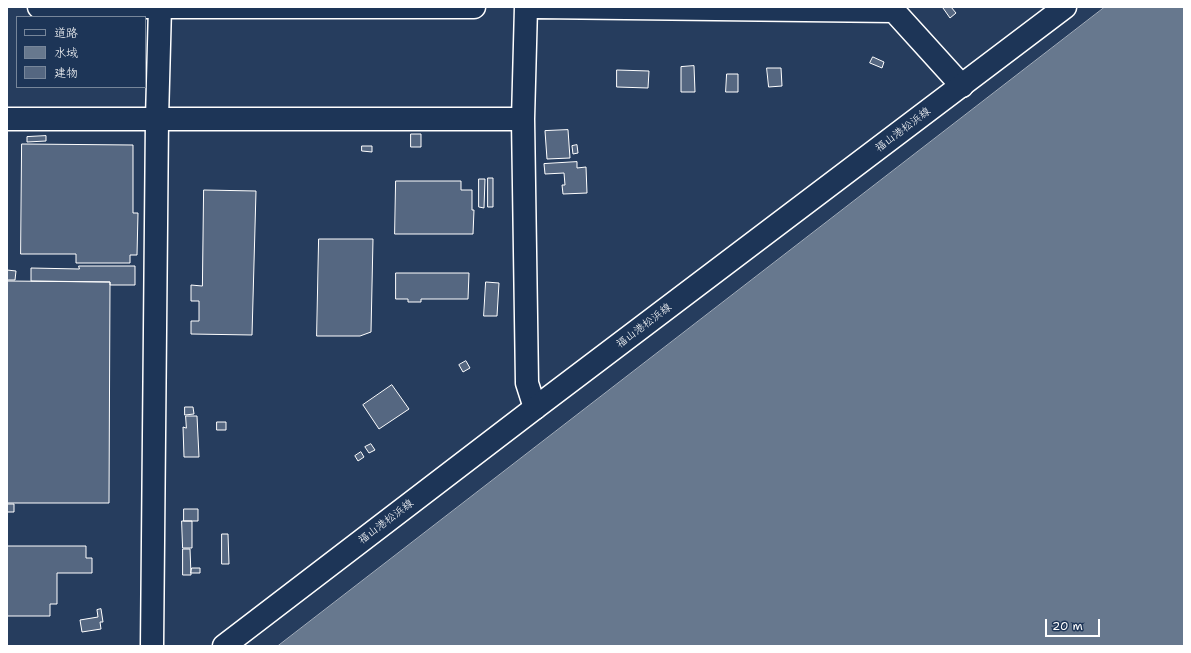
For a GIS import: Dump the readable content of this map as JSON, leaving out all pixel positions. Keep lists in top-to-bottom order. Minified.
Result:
{"streets":{"street":["福山港松浜線"]},"legend":["道路","水域","建物"],"scale_bar":"20 m"}
